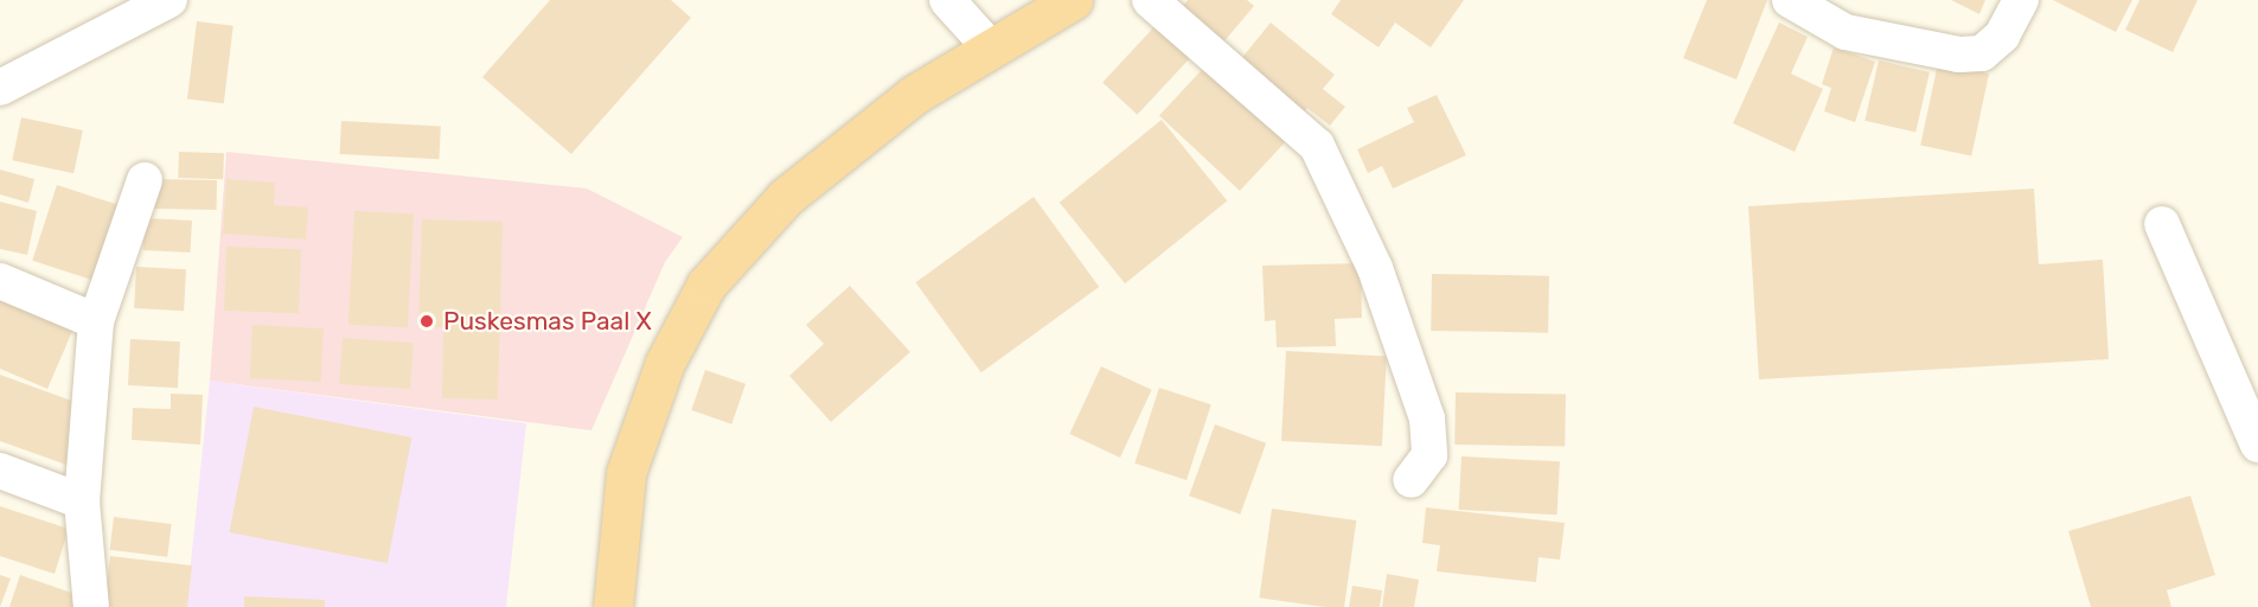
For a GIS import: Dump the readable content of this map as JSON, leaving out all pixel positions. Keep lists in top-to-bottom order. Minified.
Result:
{"places":["Puskesmas Paal X"]}
